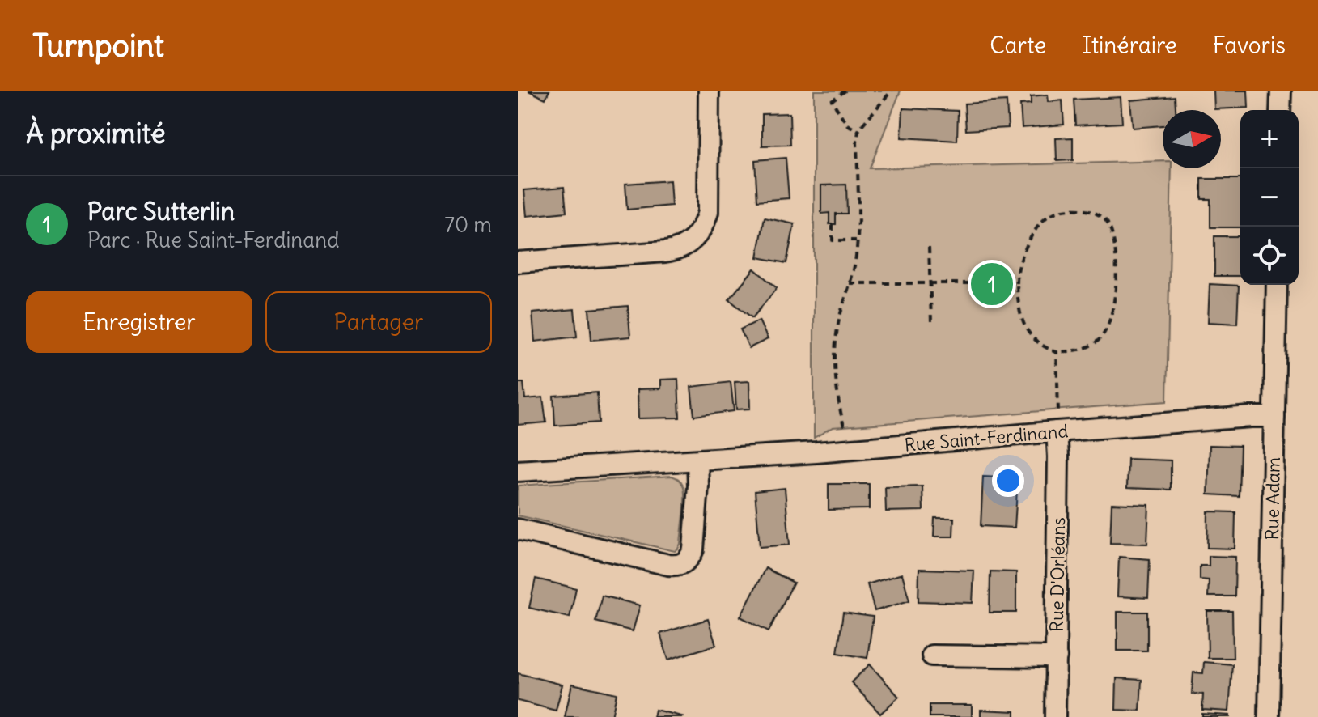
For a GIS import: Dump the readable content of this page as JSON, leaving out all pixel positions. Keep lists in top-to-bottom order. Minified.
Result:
{"streets":{"street":["Rue Saint-Ferdinand","Rue Adam","Rue D'Orléans"]},"crossings":[["Rue Saint-Ferdinand","Rue Adam"],["Rue Saint-Ferdinand","Rue D'Orléans"]],"north":"right","page":{"header":"Turnpoint","nav":["Carte","Itinéraire","Favoris"],"heading":"À proximité","map_buttons":["+","−"],"list":[{"mark":"1","name":"Parc Sutterlin","note":"Parc · Rue Saint-Ferdinand","value":"70 m"}],"pins":"1","buttons":["Enregistrer","Partager"]}}
